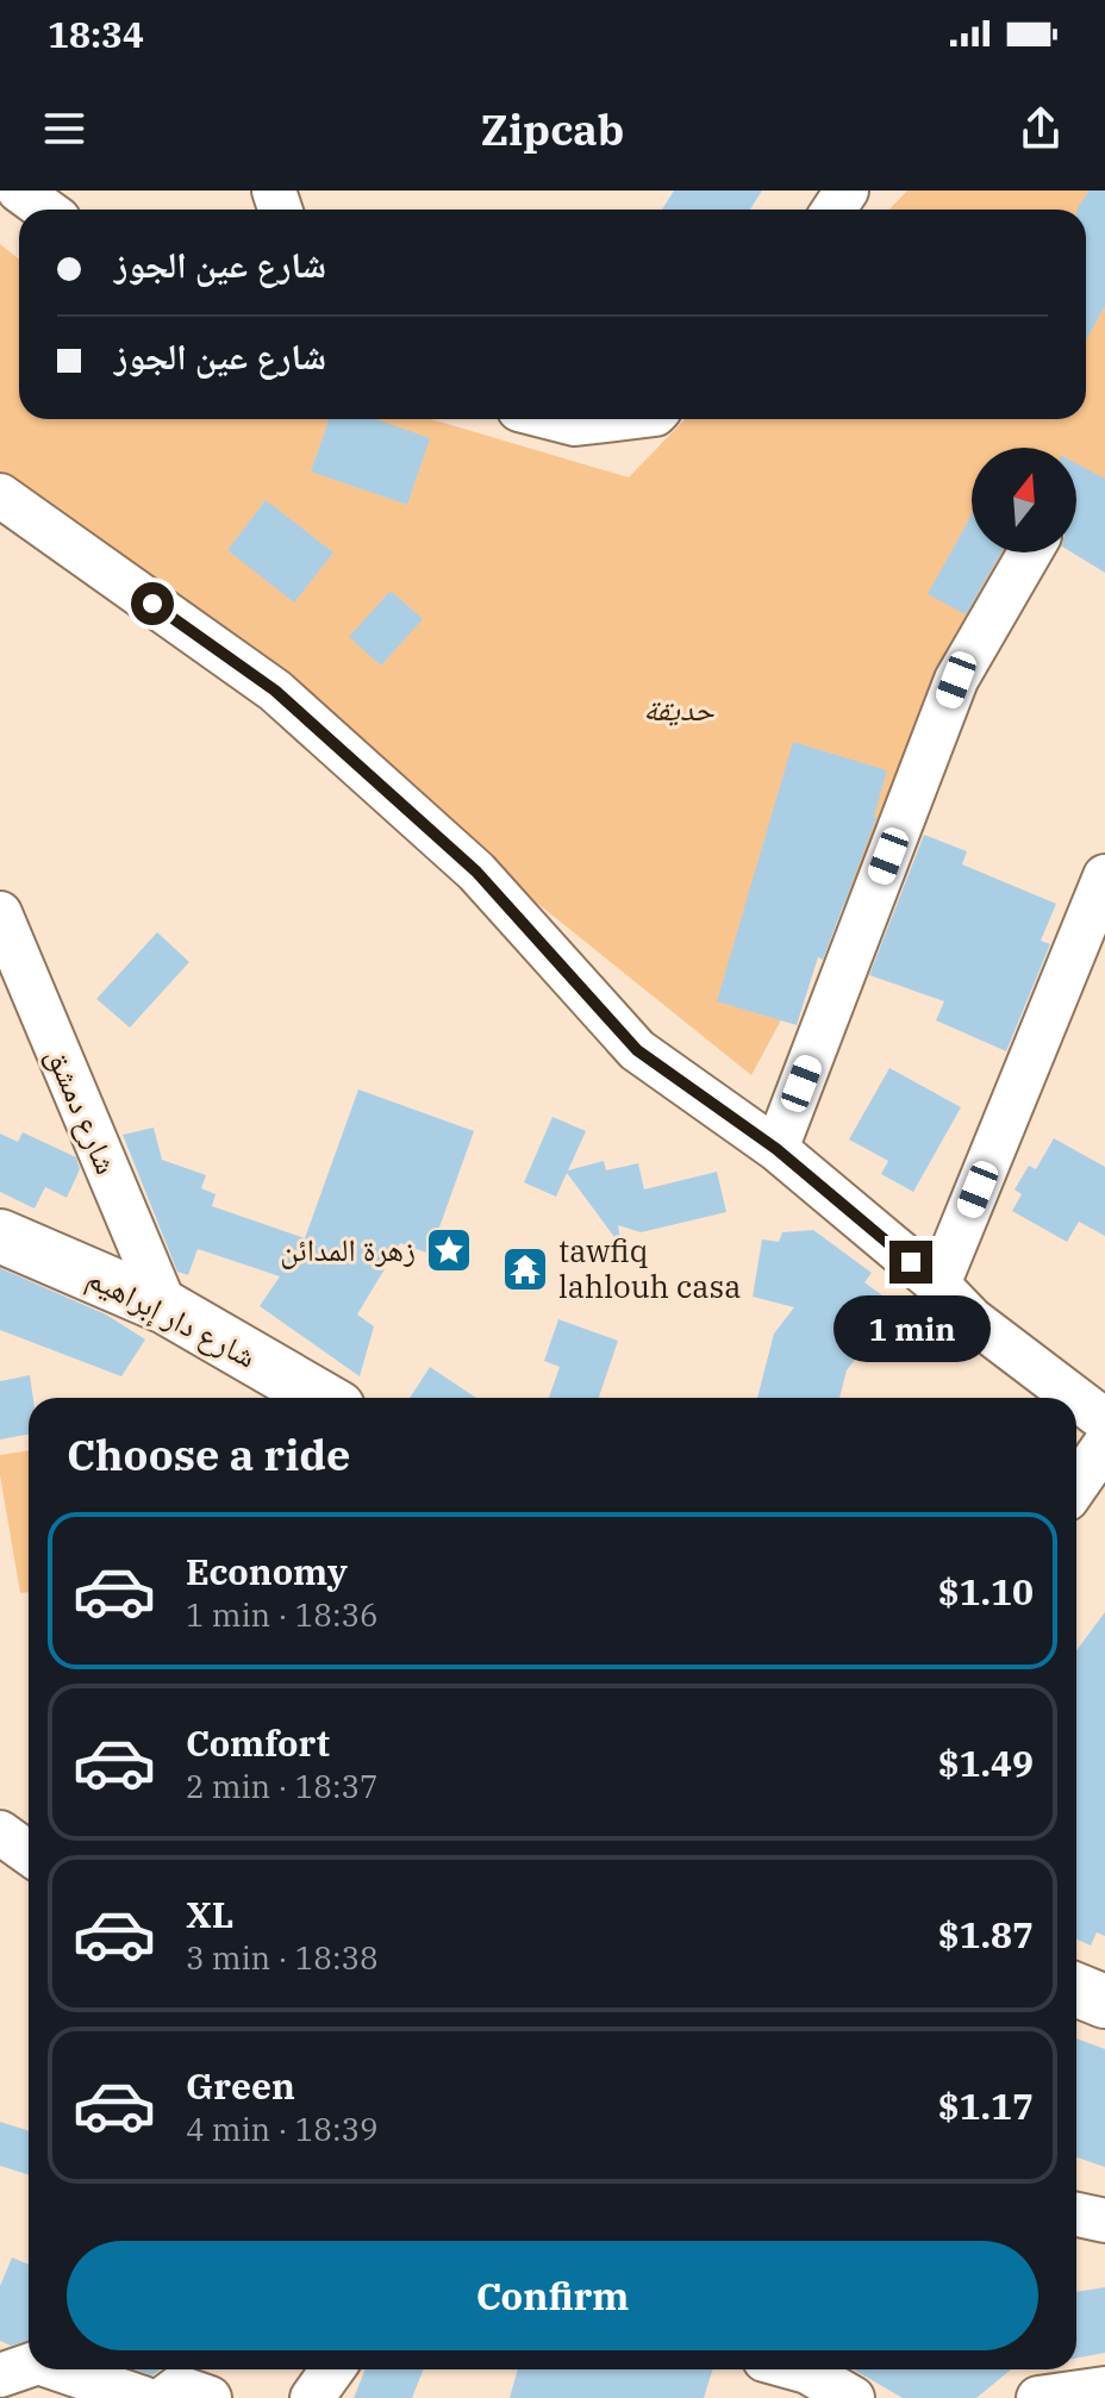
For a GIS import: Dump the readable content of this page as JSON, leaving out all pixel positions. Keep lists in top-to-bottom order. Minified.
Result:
{"streets":{"main road":["شارع دار إبراهيم"],"street":["شارع دمشق"]},"crossings":[["شارع دمشق","شارع دار إبراهيم"]],"parks":["حديقة"],"places":{"place":["زهرة المدائن"],"temple":["tawfiq lahlouh casa"]},"north":"top","page":{"status":"18:34","header":"Zipcab","banner":["شارع عين الجوز","شارع عين الجوز"],"bubble":"1 min","heading":"Choose a ride","list":[{"name":"Economy","note":"1 min · 18:36","value":"$1.10"},{"name":"Comfort","note":"2 min · 18:37","value":"$1.49"},{"name":"XL","note":"3 min · 18:38","value":"$1.87"},{"name":"Green","note":"4 min · 18:39","value":"$1.17"}],"buttons":"Confirm"}}
